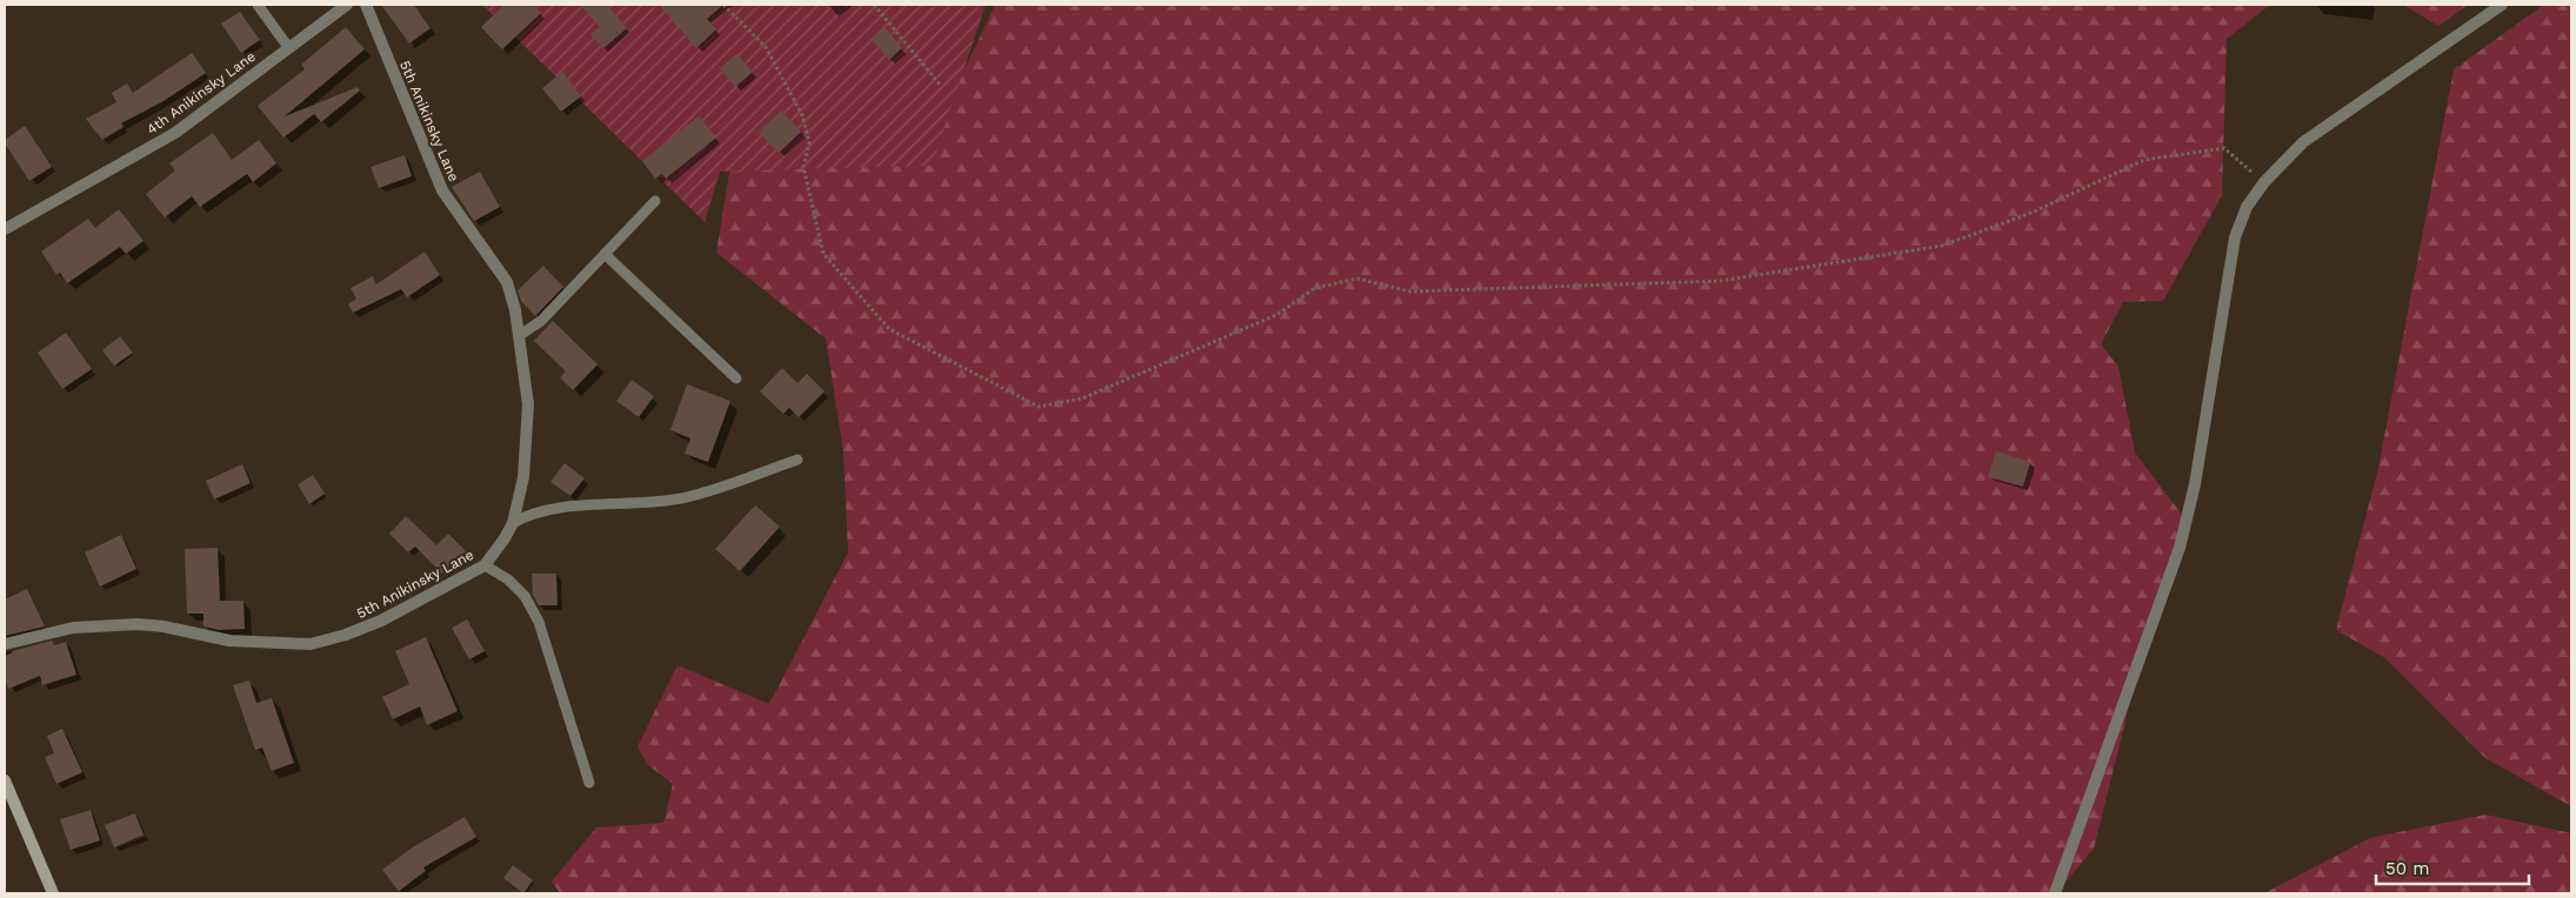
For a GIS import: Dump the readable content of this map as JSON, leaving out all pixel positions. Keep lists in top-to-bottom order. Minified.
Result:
{"streets":{"street":["4th Anikinsky Lane","5th Anikinsky Lane"]},"scale_bar":"50 m"}
